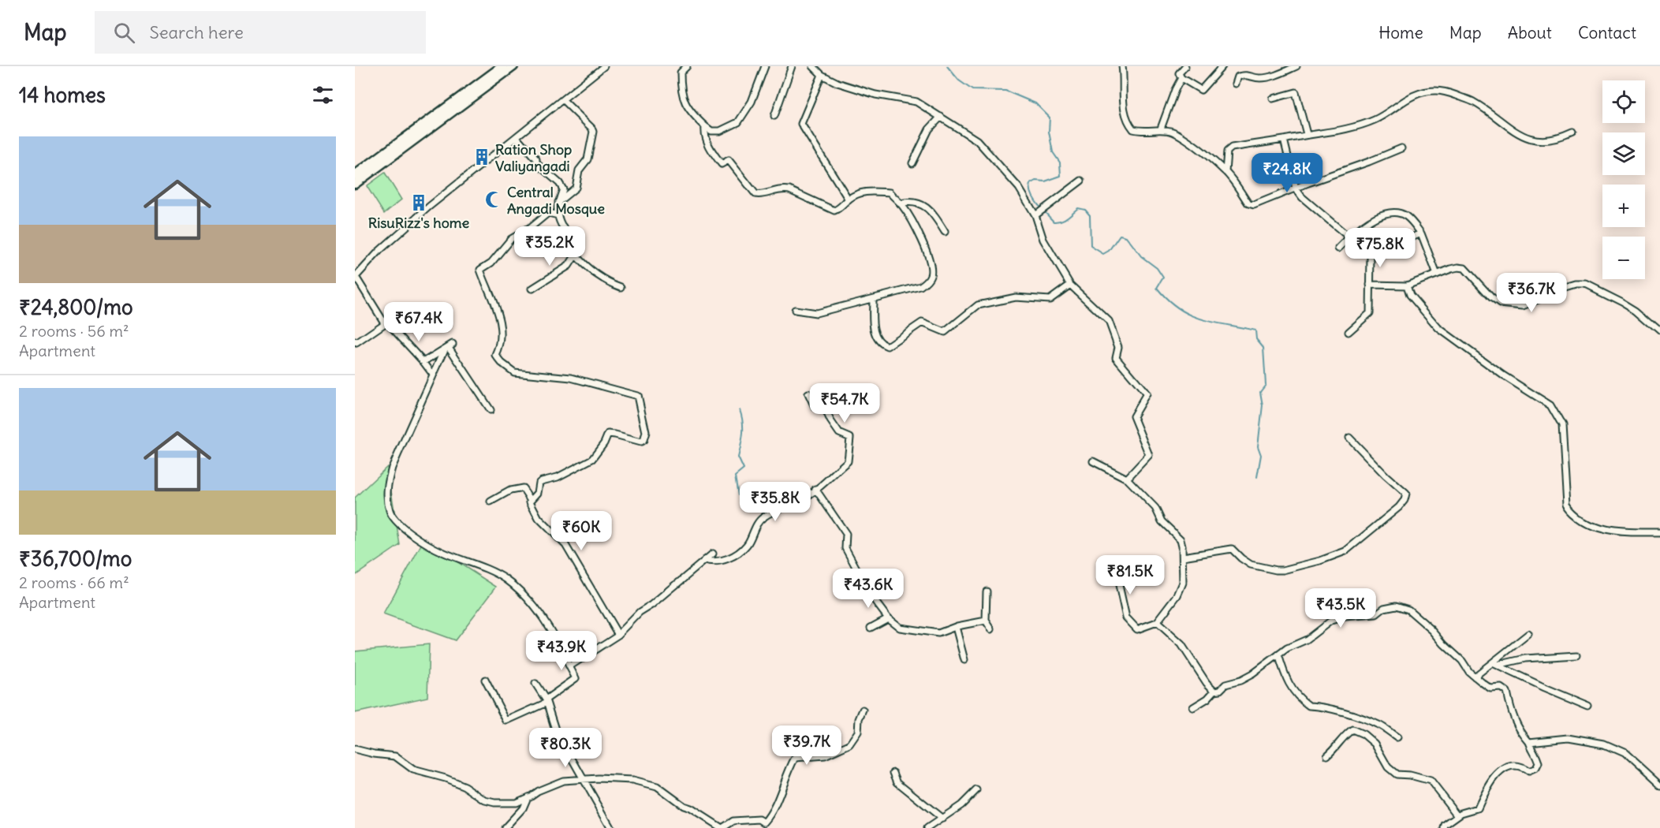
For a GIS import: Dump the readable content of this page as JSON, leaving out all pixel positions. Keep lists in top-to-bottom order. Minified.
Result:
{"places":{"building":["Ration Shop Valiyangadi","RisuRizz's home"],"mosque":["Central Angadi Mosque"]},"page":{"header":"Map","search":"Search here","nav":["Home","Map","About","Contact"],"heading":"14 homes","map_buttons":["+","−"],"list":[{"name":"₹24,800/mo","note":"2 rooms · 56 m² · Apartment"},{"name":"₹36,700/mo","note":"2 rooms · 66 m² · Apartment"}],"price":["₹24.8K","₹35.2K","₹75.8K","₹36.7K","₹67.4K","₹54.7K","₹35.8K","₹60K","₹81.5K","₹43.6K","₹43.5K","₹43.9K","₹39.7K","₹80.3K"]}}
